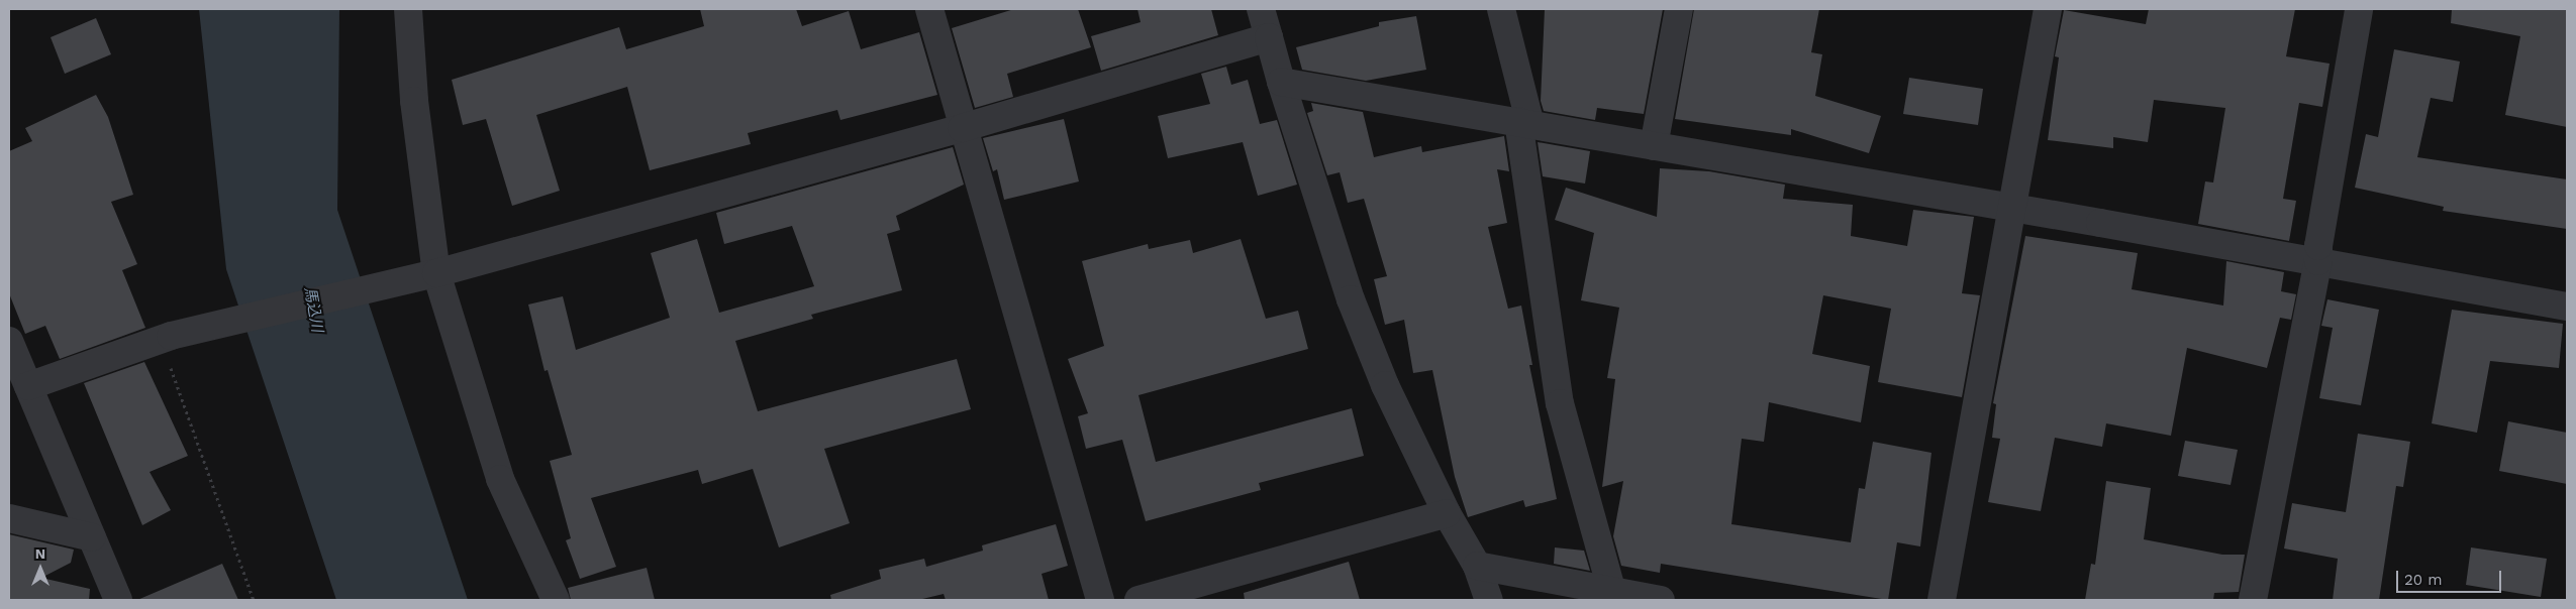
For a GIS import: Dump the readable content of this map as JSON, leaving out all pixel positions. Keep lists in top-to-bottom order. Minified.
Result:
{"water":["馬込川"],"scale_bar":"20 m","north":"top"}
